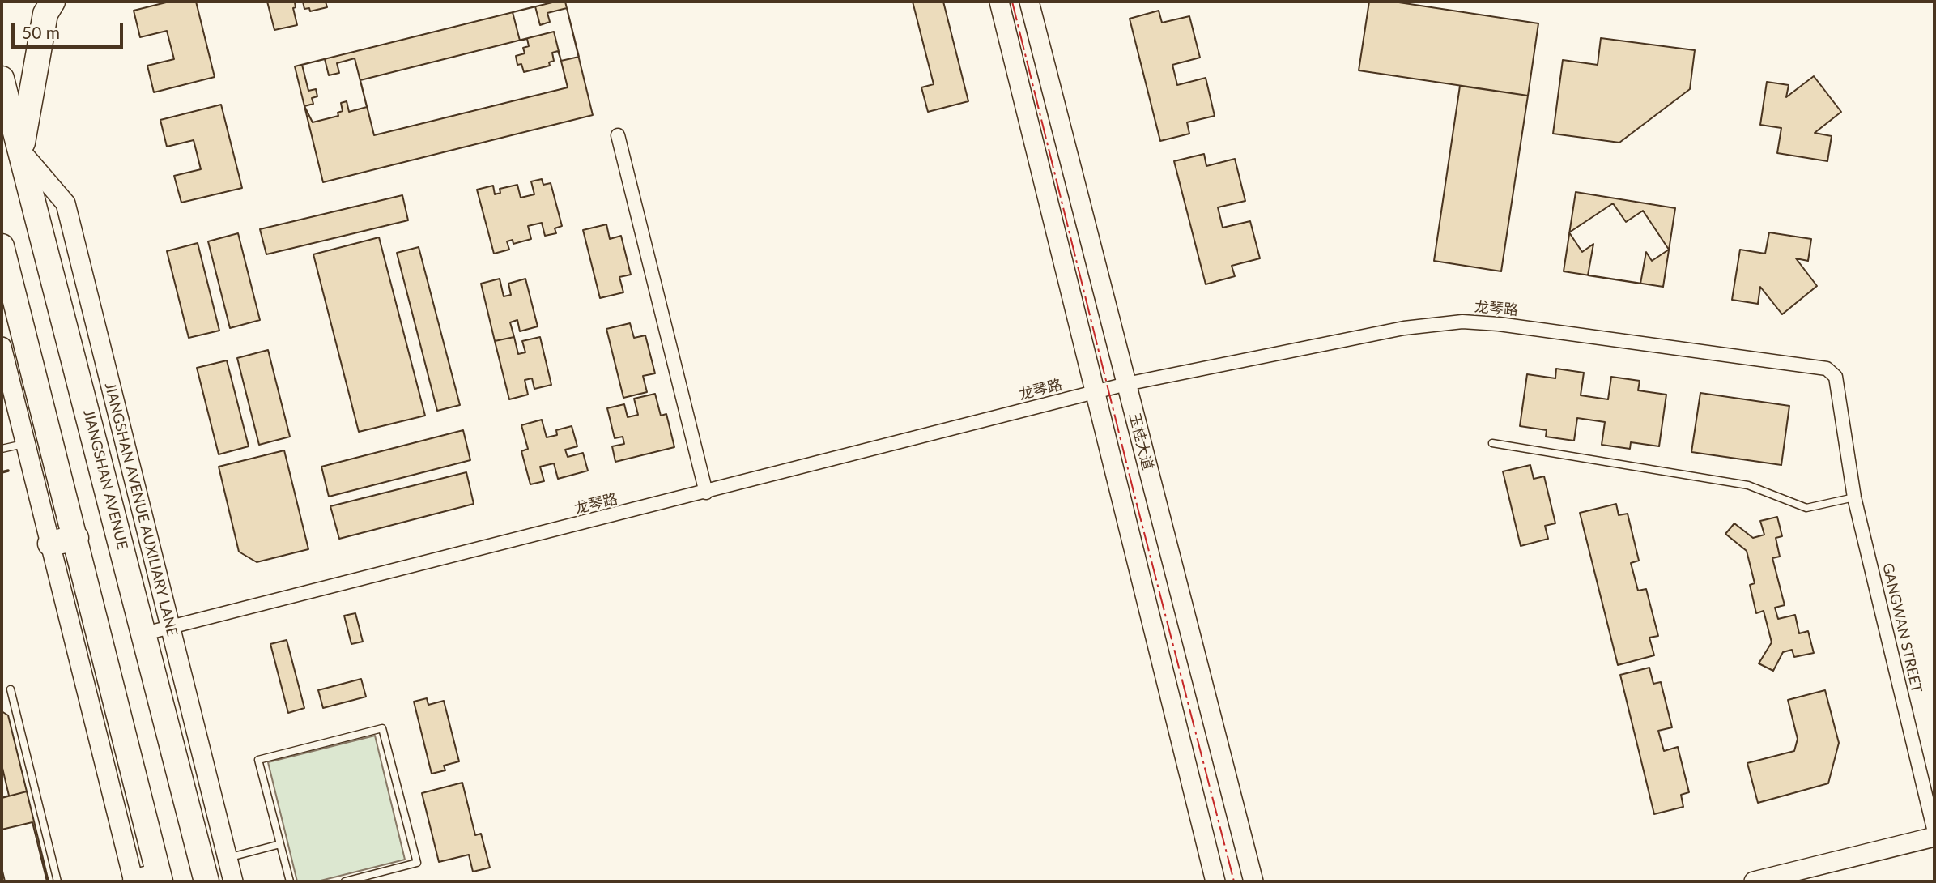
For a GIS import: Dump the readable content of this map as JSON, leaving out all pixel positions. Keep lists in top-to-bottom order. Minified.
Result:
{"streets":{"highway":["JIANGSHAN AVENUE"],"main road":["玉桂大道","JIANGSHAN AVENUE AUXILIARY LANE"],"street":["龙琴路","GANGWAN STREET"]},"crossings":[["龙琴路","玉桂大道"],["龙琴路","JIANGSHAN AVENUE"],["龙琴路","JIANGSHAN AVENUE AUXILIARY LANE"],["龙琴路","GANGWAN STREET"],["JIANGSHAN AVENUE","JIANGSHAN AVENUE AUXILIARY LANE"]],"scale_bar":"50 m"}
